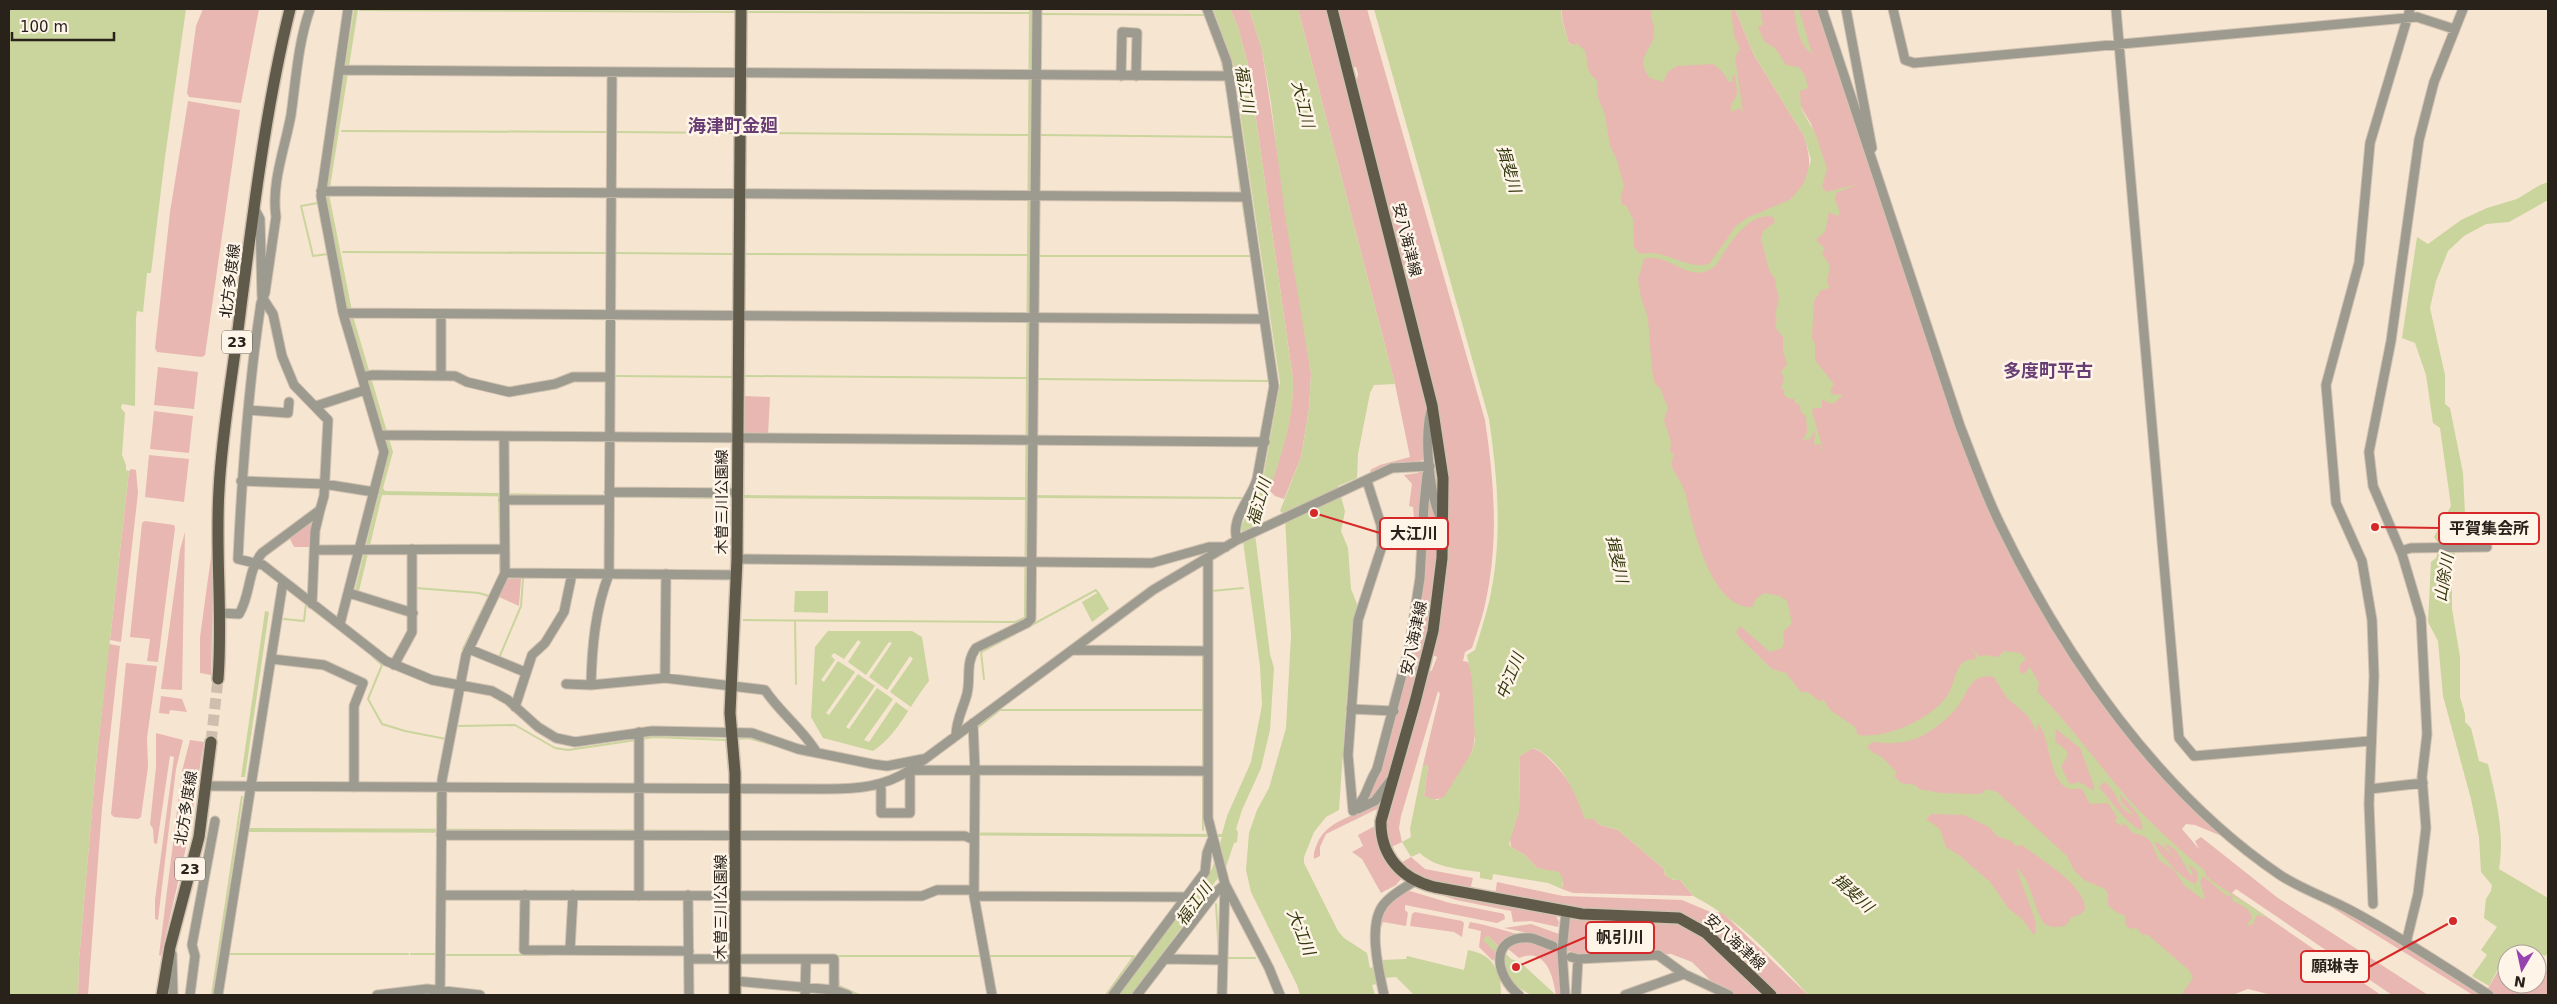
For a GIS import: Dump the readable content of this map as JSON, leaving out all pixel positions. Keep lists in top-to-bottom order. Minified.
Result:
{"streets":{"main road":["安八海津線","北方多度線","23","木曽三川公園線"]},"districts":["海津町金廻","多度町平古"],"water":["福江川","大江川","揖斐川","山除川","中江川"],"places":["大江川","平賀集会所","願琳寺","帆引川"],"scale_bar":"100 m","north":"bottom"}
